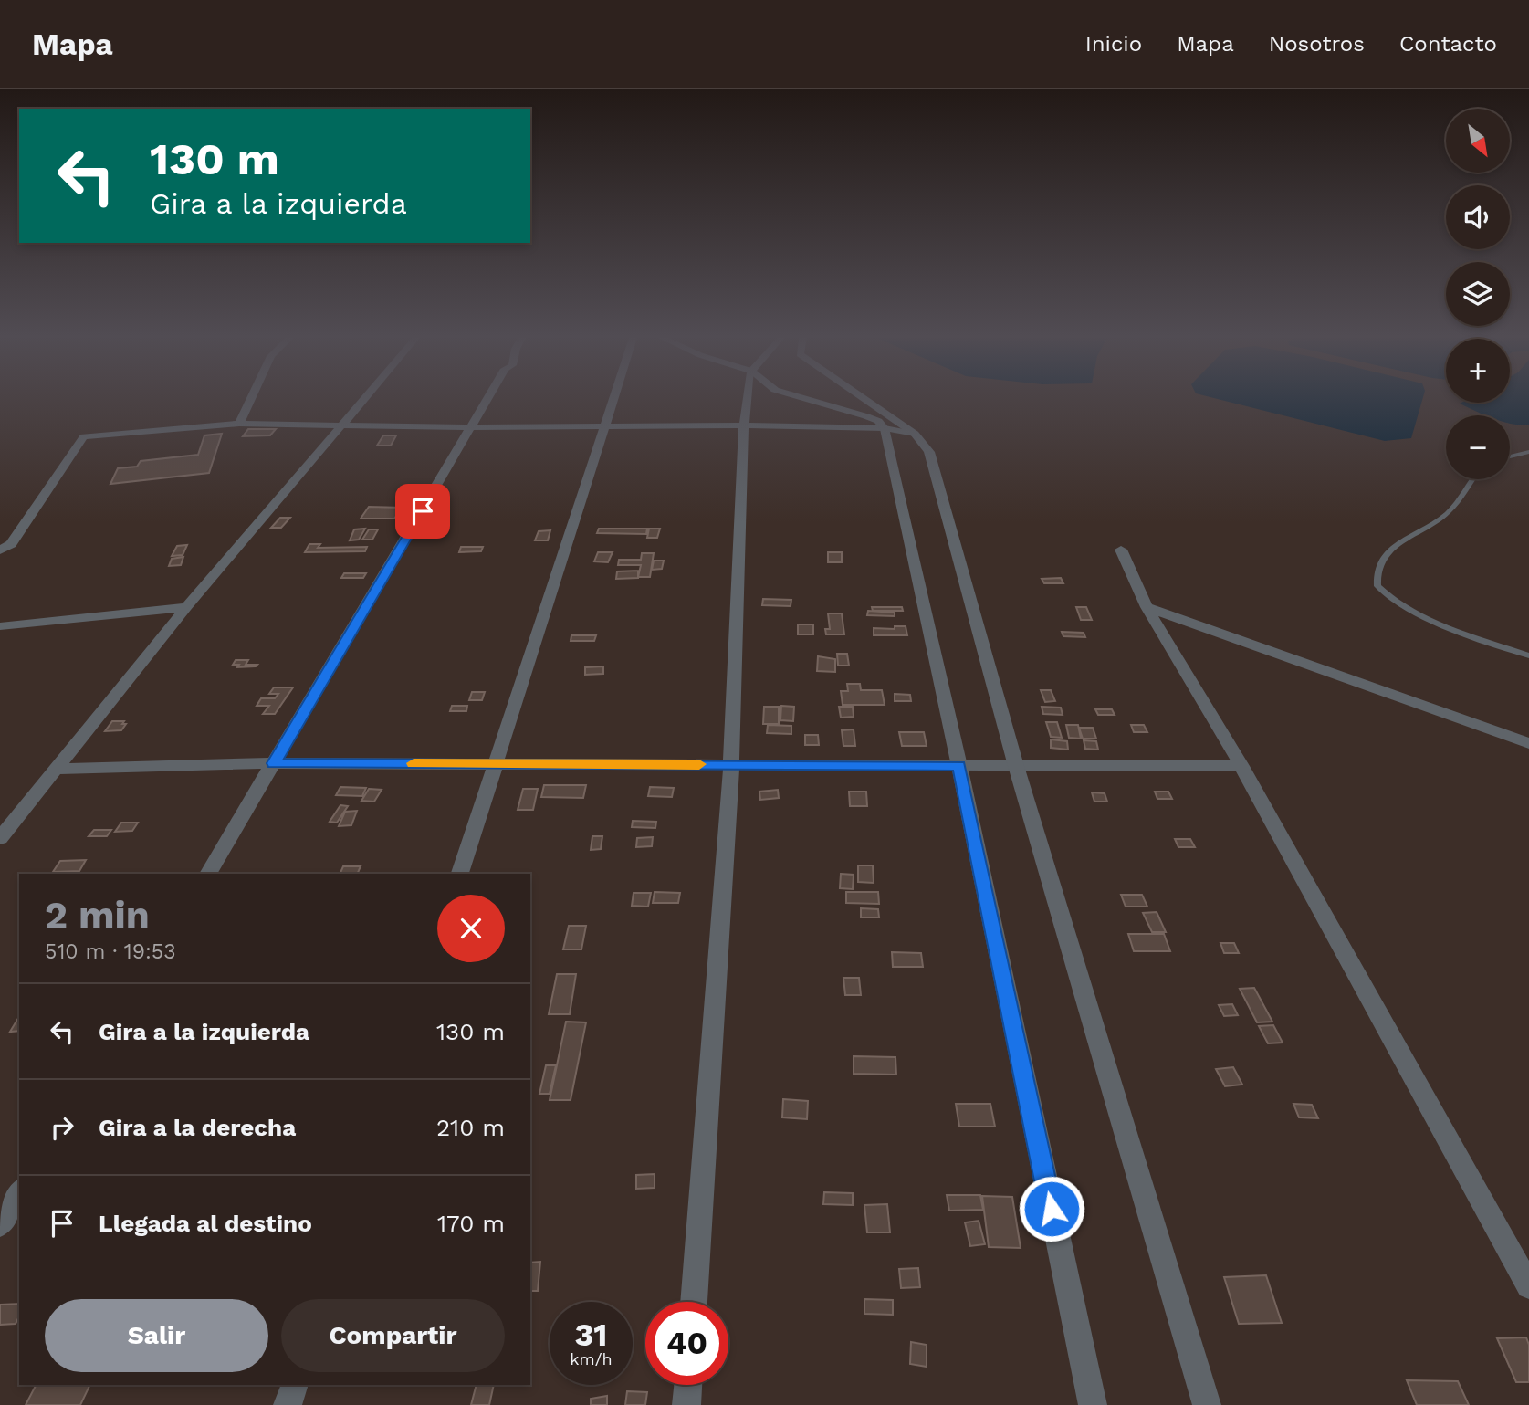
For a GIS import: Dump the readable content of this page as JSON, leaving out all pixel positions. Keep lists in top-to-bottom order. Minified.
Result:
{"north":"bottom right","page":{"header":"Mapa","nav":["Inicio","Mapa","Nosotros","Contacto"],"map_buttons":["+","−"],"turn":["130 m","Gira a la izquierda"],"heading":["2 min","510 m · 19:53"],"list":[{"name":"Gira a la izquierda","value":"130 m"},{"name":"Gira a la derecha","value":"210 m"},{"name":"Llegada al destino","value":"170 m"}],"buttons":["Salir","Compartir"],"speed":"31 km/h","limit":"40"}}
